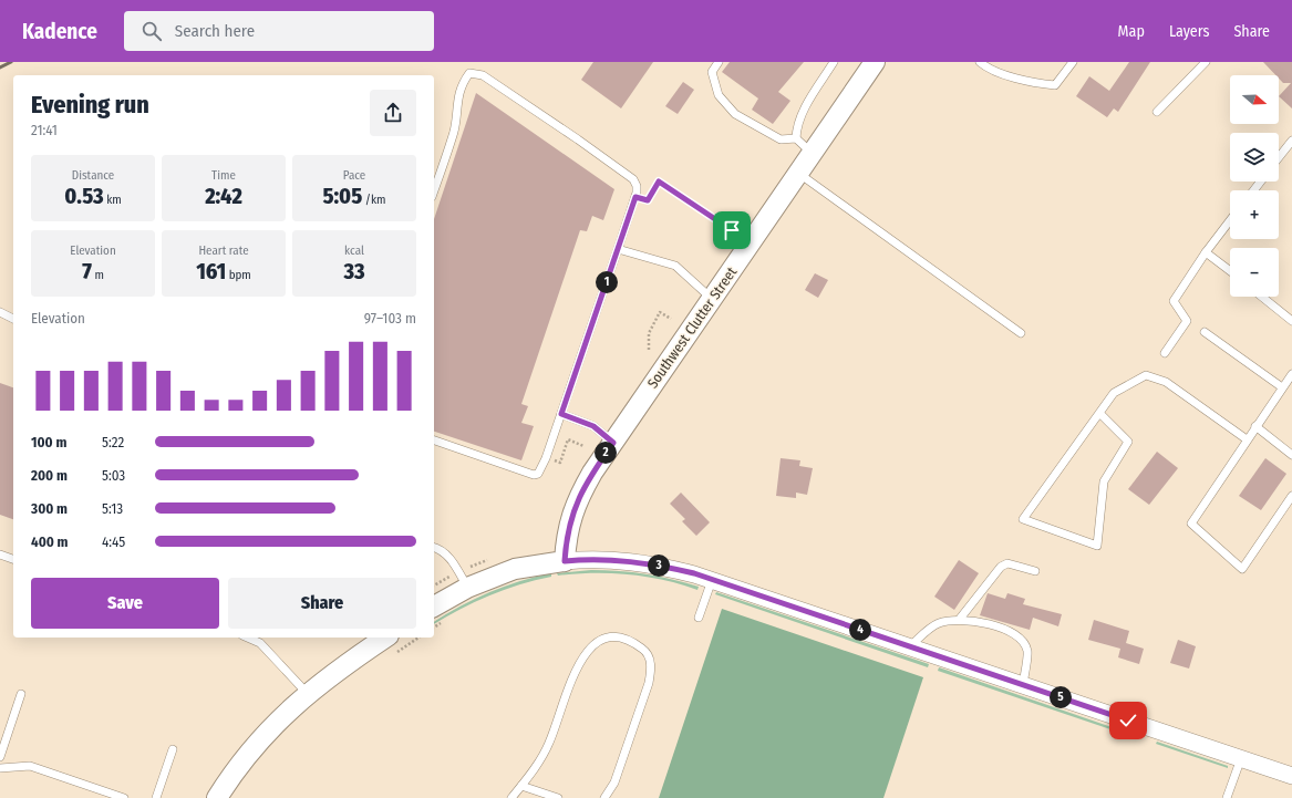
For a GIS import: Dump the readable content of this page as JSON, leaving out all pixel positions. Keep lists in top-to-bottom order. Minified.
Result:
{"streets":{"street":["Southwest Clutter Street"]},"north":"right","page":{"header":"Kadence","search":"Search here","nav":["Map","Layers","Share"],"map_buttons":["+","−"],"heading":["Evening run","21:41"],"stats":[["Distance","0.53 km"],["Time","2:42"],["Pace","5:05 /km"],["Elevation","7 m"],["Heart rate","161 bpm"],["kcal","33"]],"pins":["1","2","3","4","5"],"chart":["Elevation","97–103 m"],"list":[{"name":"100 m","note":"5:22"},{"name":"200 m","note":"5:03"},{"name":"300 m","note":"5:13"},{"name":"400 m","note":"4:45"}],"buttons":["Save","Share"]}}
